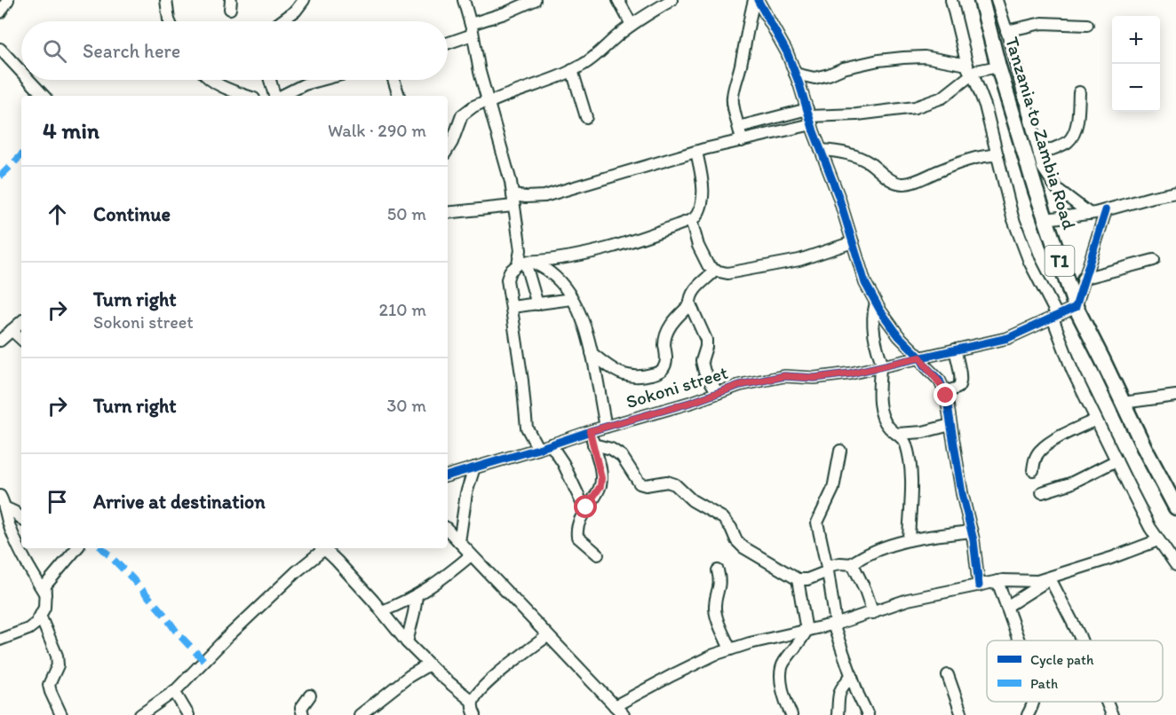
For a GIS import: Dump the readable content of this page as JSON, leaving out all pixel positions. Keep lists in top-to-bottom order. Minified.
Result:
{"streets":{"highway":["Tanzania to Zambia Road","T1"],"street":["Sokoni street"]},"crossings":[["Tanzania to Zambia Road","Sokoni street"]],"legend":["Cycle path","Path"],"page":{"map_buttons":["+","−"],"search":"Search here","heading":["4 min","Walk · 290 m"],"list":[["Continue","50 m"],["Turn right","Sokoni street","210 m"],["Turn right","30 m"],"Arrive at destination"]}}
